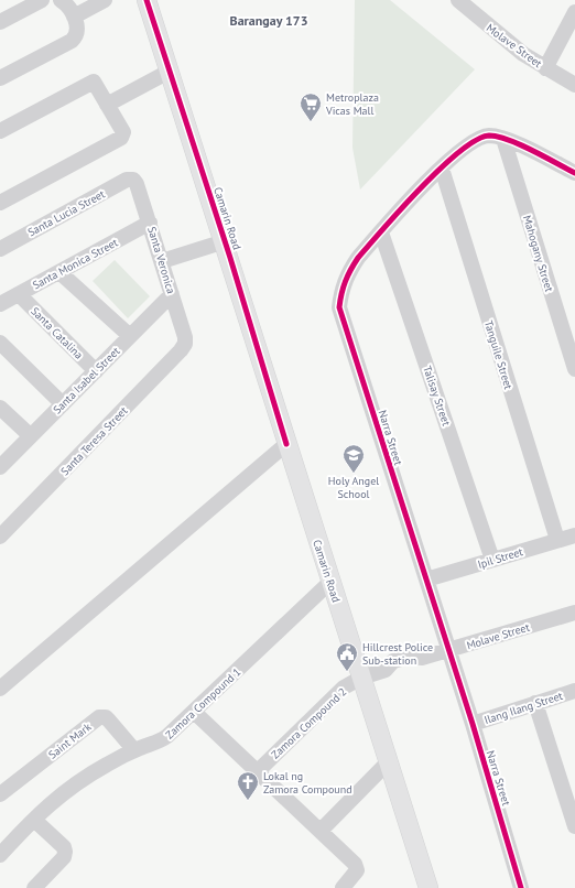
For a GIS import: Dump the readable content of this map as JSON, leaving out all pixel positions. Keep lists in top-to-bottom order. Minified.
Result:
{"streets":{"main road":["Camarin Road"],"street":["Molave Street","Santa Lucia Street","Mahogany Street","Santa Veronica","Santa Monica Street","Santa Catalina","Tanguile Street","Santa Isabel Street","Talisay Street","Narra Street","Santa Teresa Street","Ipil Street","Zamora Compound 1","Ilang Ilang Street","Zamora Compound 2","Saint Mark"]},"crossings":[["Molave Street","Camarin Road"],["Molave Street","Narra Street"],["Molave Street","Zamora Compound 2"],["Santa Lucia Street","Santa Veronica"],["Camarin Road","Zamora Compound 1"],["Camarin Road","Zamora Compound 2"],["Mahogany Street","Narra Street"],["Santa Veronica","Santa Monica Street"],["Santa Veronica","Santa Isabel Street"],["Santa Veronica","Santa Teresa Street"],["Santa Monica Street","Santa Catalina"],["Santa Catalina","Santa Isabel Street"],["Tanguile Street","Narra Street"],["Tanguile Street","Ipil Street"],["Talisay Street","Narra Street"],["Talisay Street","Ipil Street"],["Narra Street","Ipil Street"],["Narra Street","Ilang Ilang Street"],["Zamora Compound 1","Saint Mark"]],"districts":["Barangay 173"],"places":{"supermarket":["Metroplaza Vicas Mall"],"school or university":["Holy Angel School"],"public building":["Hillcrest Police Sub-station"],"church":["Lokal ng Zamora Compound"]}}
